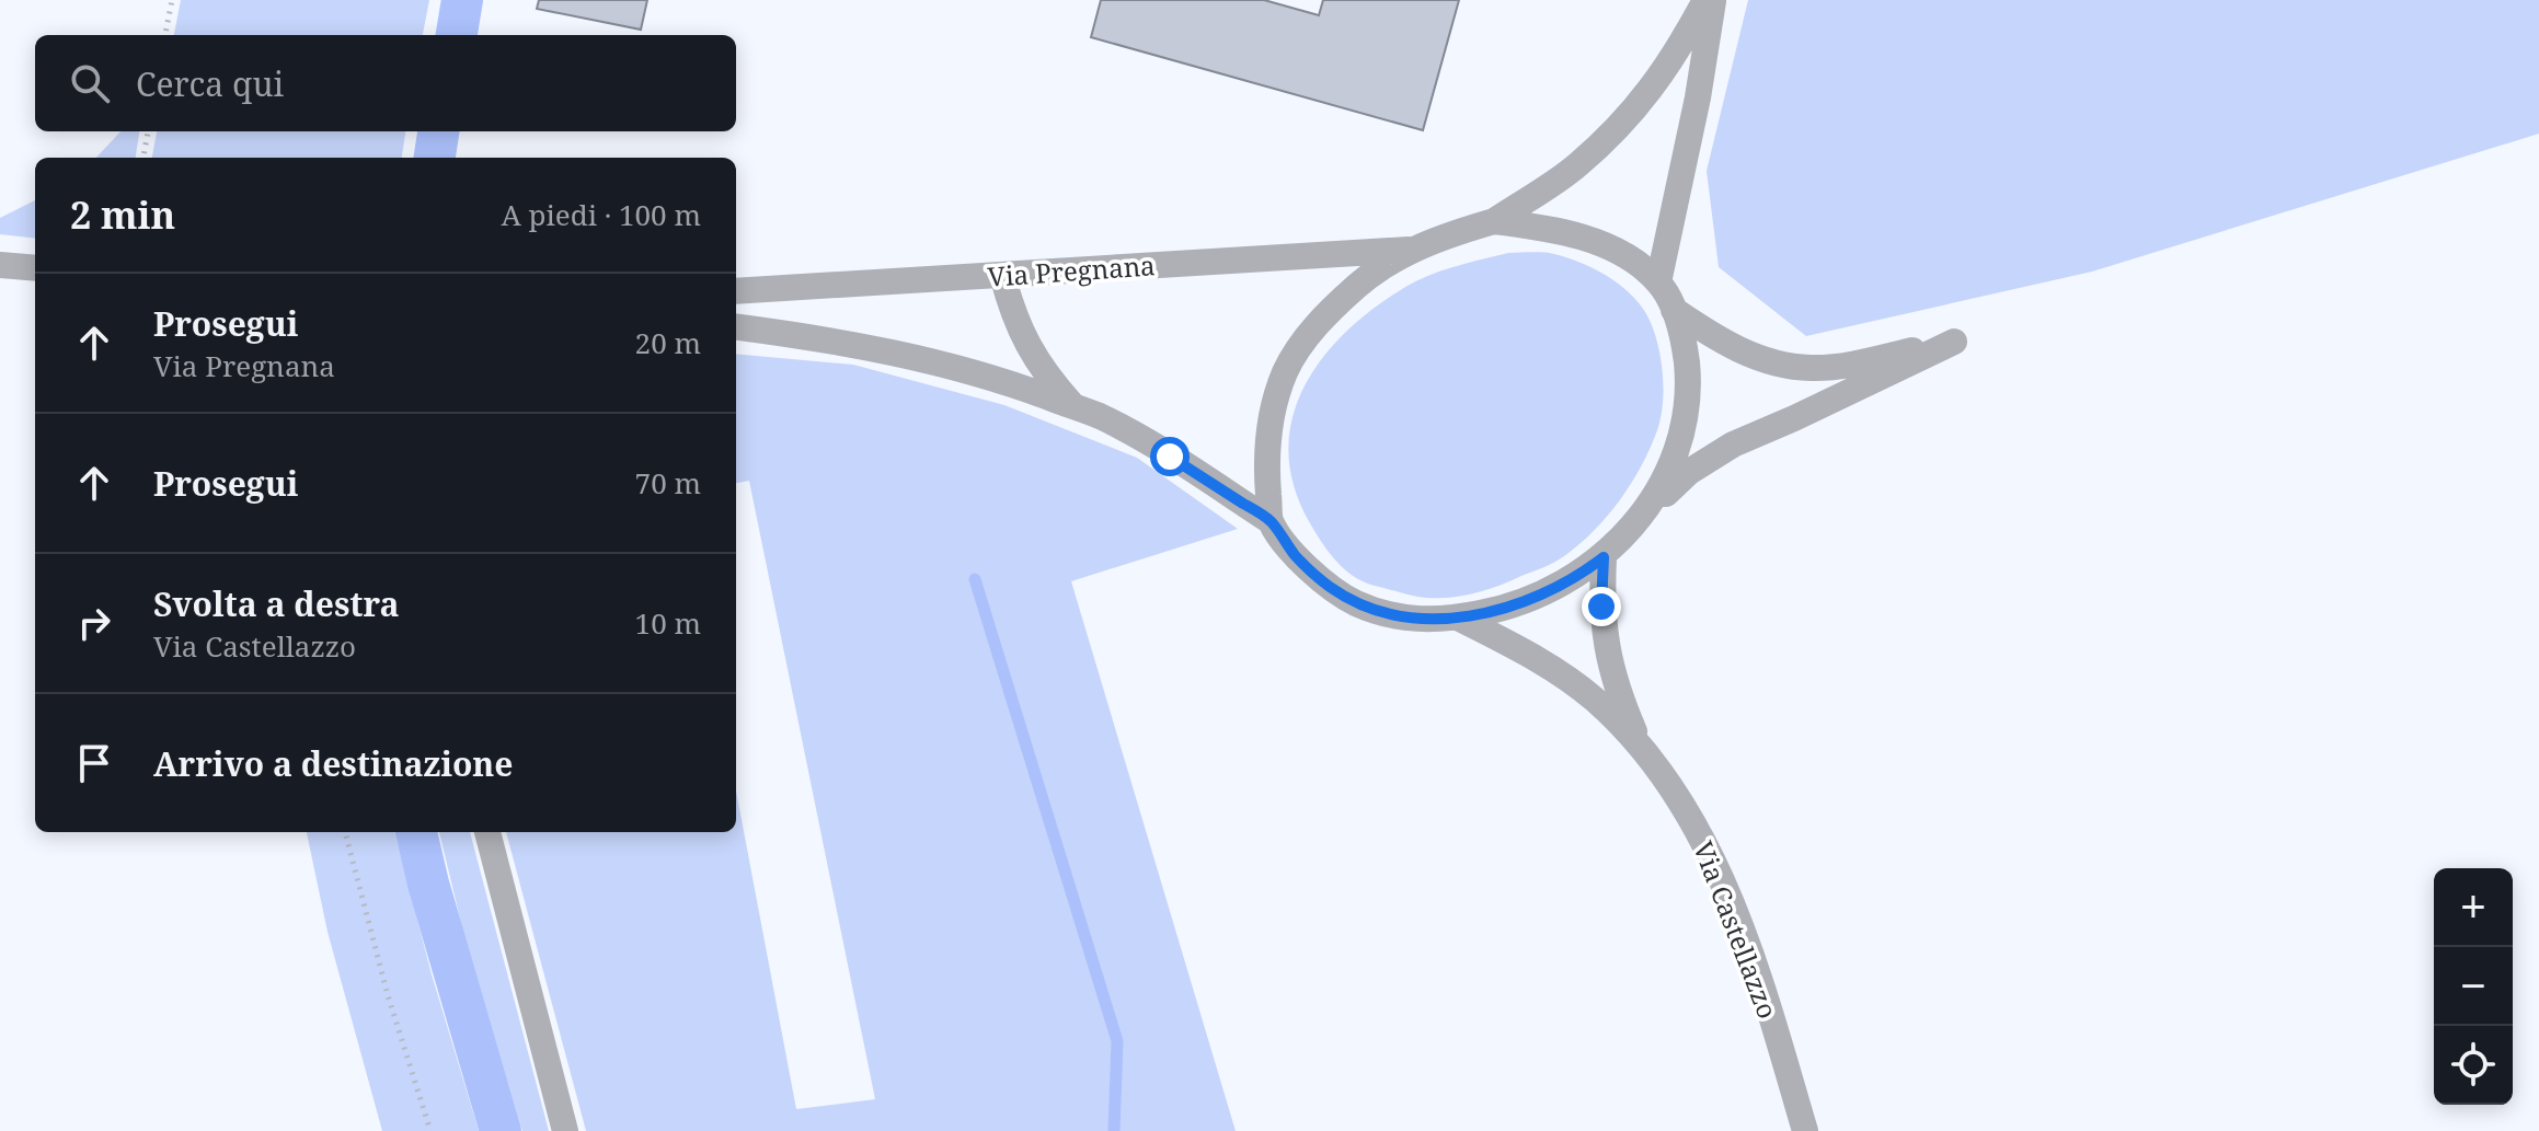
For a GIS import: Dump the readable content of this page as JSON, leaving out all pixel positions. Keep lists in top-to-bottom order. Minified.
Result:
{"streets":{"street":["Via Pregnana","Via Castellazzo"]},"page":{"search":"Cerca qui","heading":["2 min","A piedi · 100 m"],"list":[["Prosegui","Via Pregnana","20 m"],["Prosegui","70 m"],["Svolta a destra","Via Castellazzo","10 m"],"Arrivo a destinazione"],"map_buttons":["+","−"]}}
